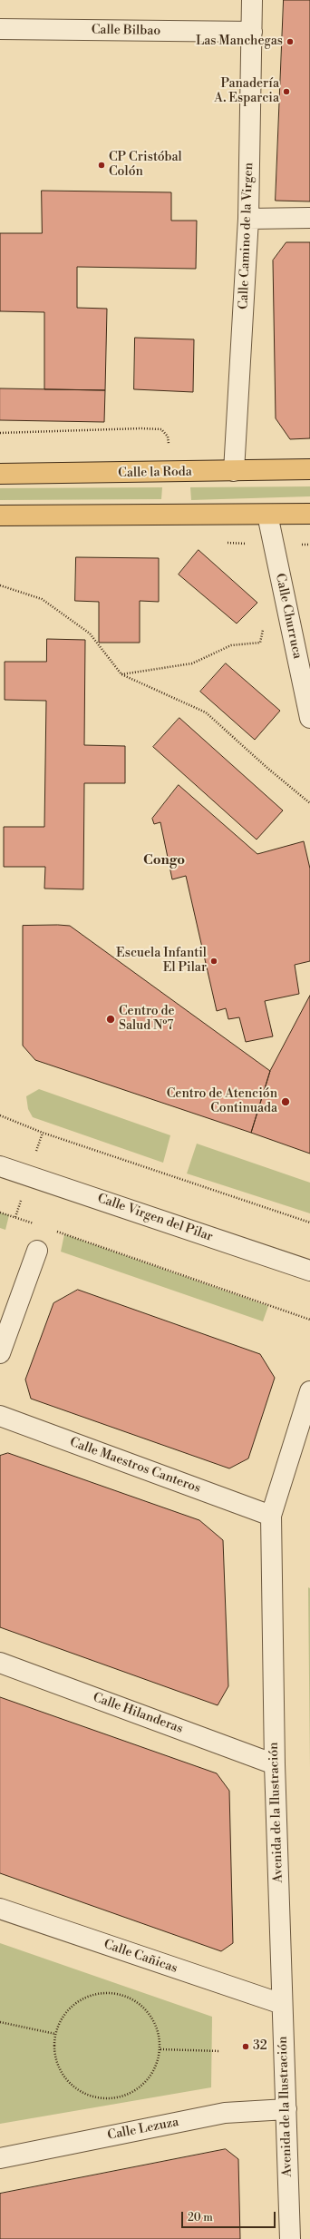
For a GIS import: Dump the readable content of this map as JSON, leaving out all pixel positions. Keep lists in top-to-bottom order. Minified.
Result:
{"streets":{"main road":["Calle la Roda"],"street":["Calle Bilbao","Calle Camino de la Virgen","Calle Churruca","Calle Virgen del Pilar","Calle Maestros Canteros","Calle Hilanderas","Avenida de la Ilustración","Calle Cañicas","Calle Lezuza"]},"crossings":[["Calle Bilbao","Calle Camino de la Virgen"],["Calle Camino de la Virgen","Calle la Roda"],["Calle Maestros Canteros","Avenida de la Ilustración"],["Calle Hilanderas","Avenida de la Ilustración"],["Avenida de la Ilustración","Calle Cañicas"],["Avenida de la Ilustración","Calle Lezuza"]],"districts":["Congo"],"places":["Las Manchegas","Panadería A. Esparcia","CP Cristóbal Colón","Escuela Infantil El Pilar","Centro de Salud Nº7","Centro de Atención Continuada","32"],"scale_bar":"20 m"}
